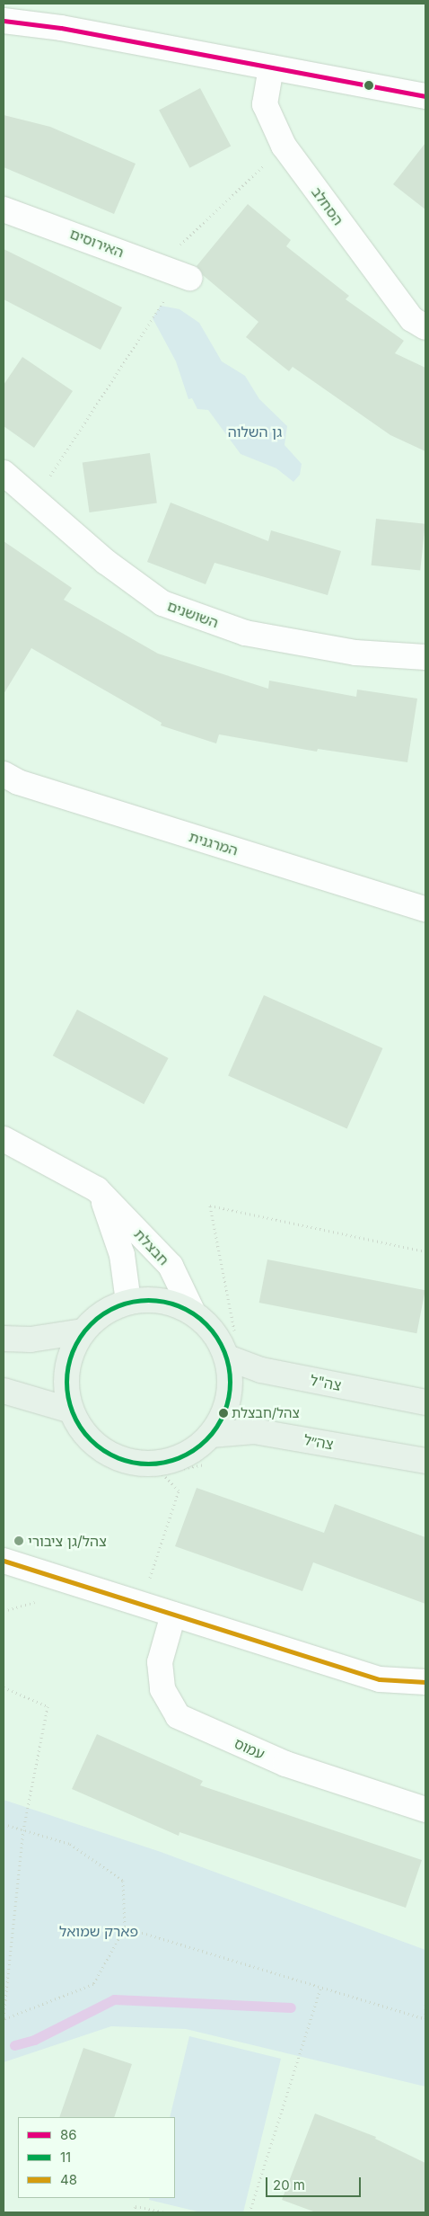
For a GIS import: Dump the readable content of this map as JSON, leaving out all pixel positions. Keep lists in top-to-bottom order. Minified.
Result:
{"streets":{"main road":["צה\"ל","צה״ל"],"street":["הסחלב","האירוסים","השושנים","המרגנית","חבצלת","עמוס"]},"parks":["גן השלוה","פארק שמואל"],"places":["צהל/חבצלת","צהל/גן ציבורי"],"lines":["transit line 86","transit line 11","transit line 48"],"legend":["86","11","48"],"scale_bar":"20 m"}
